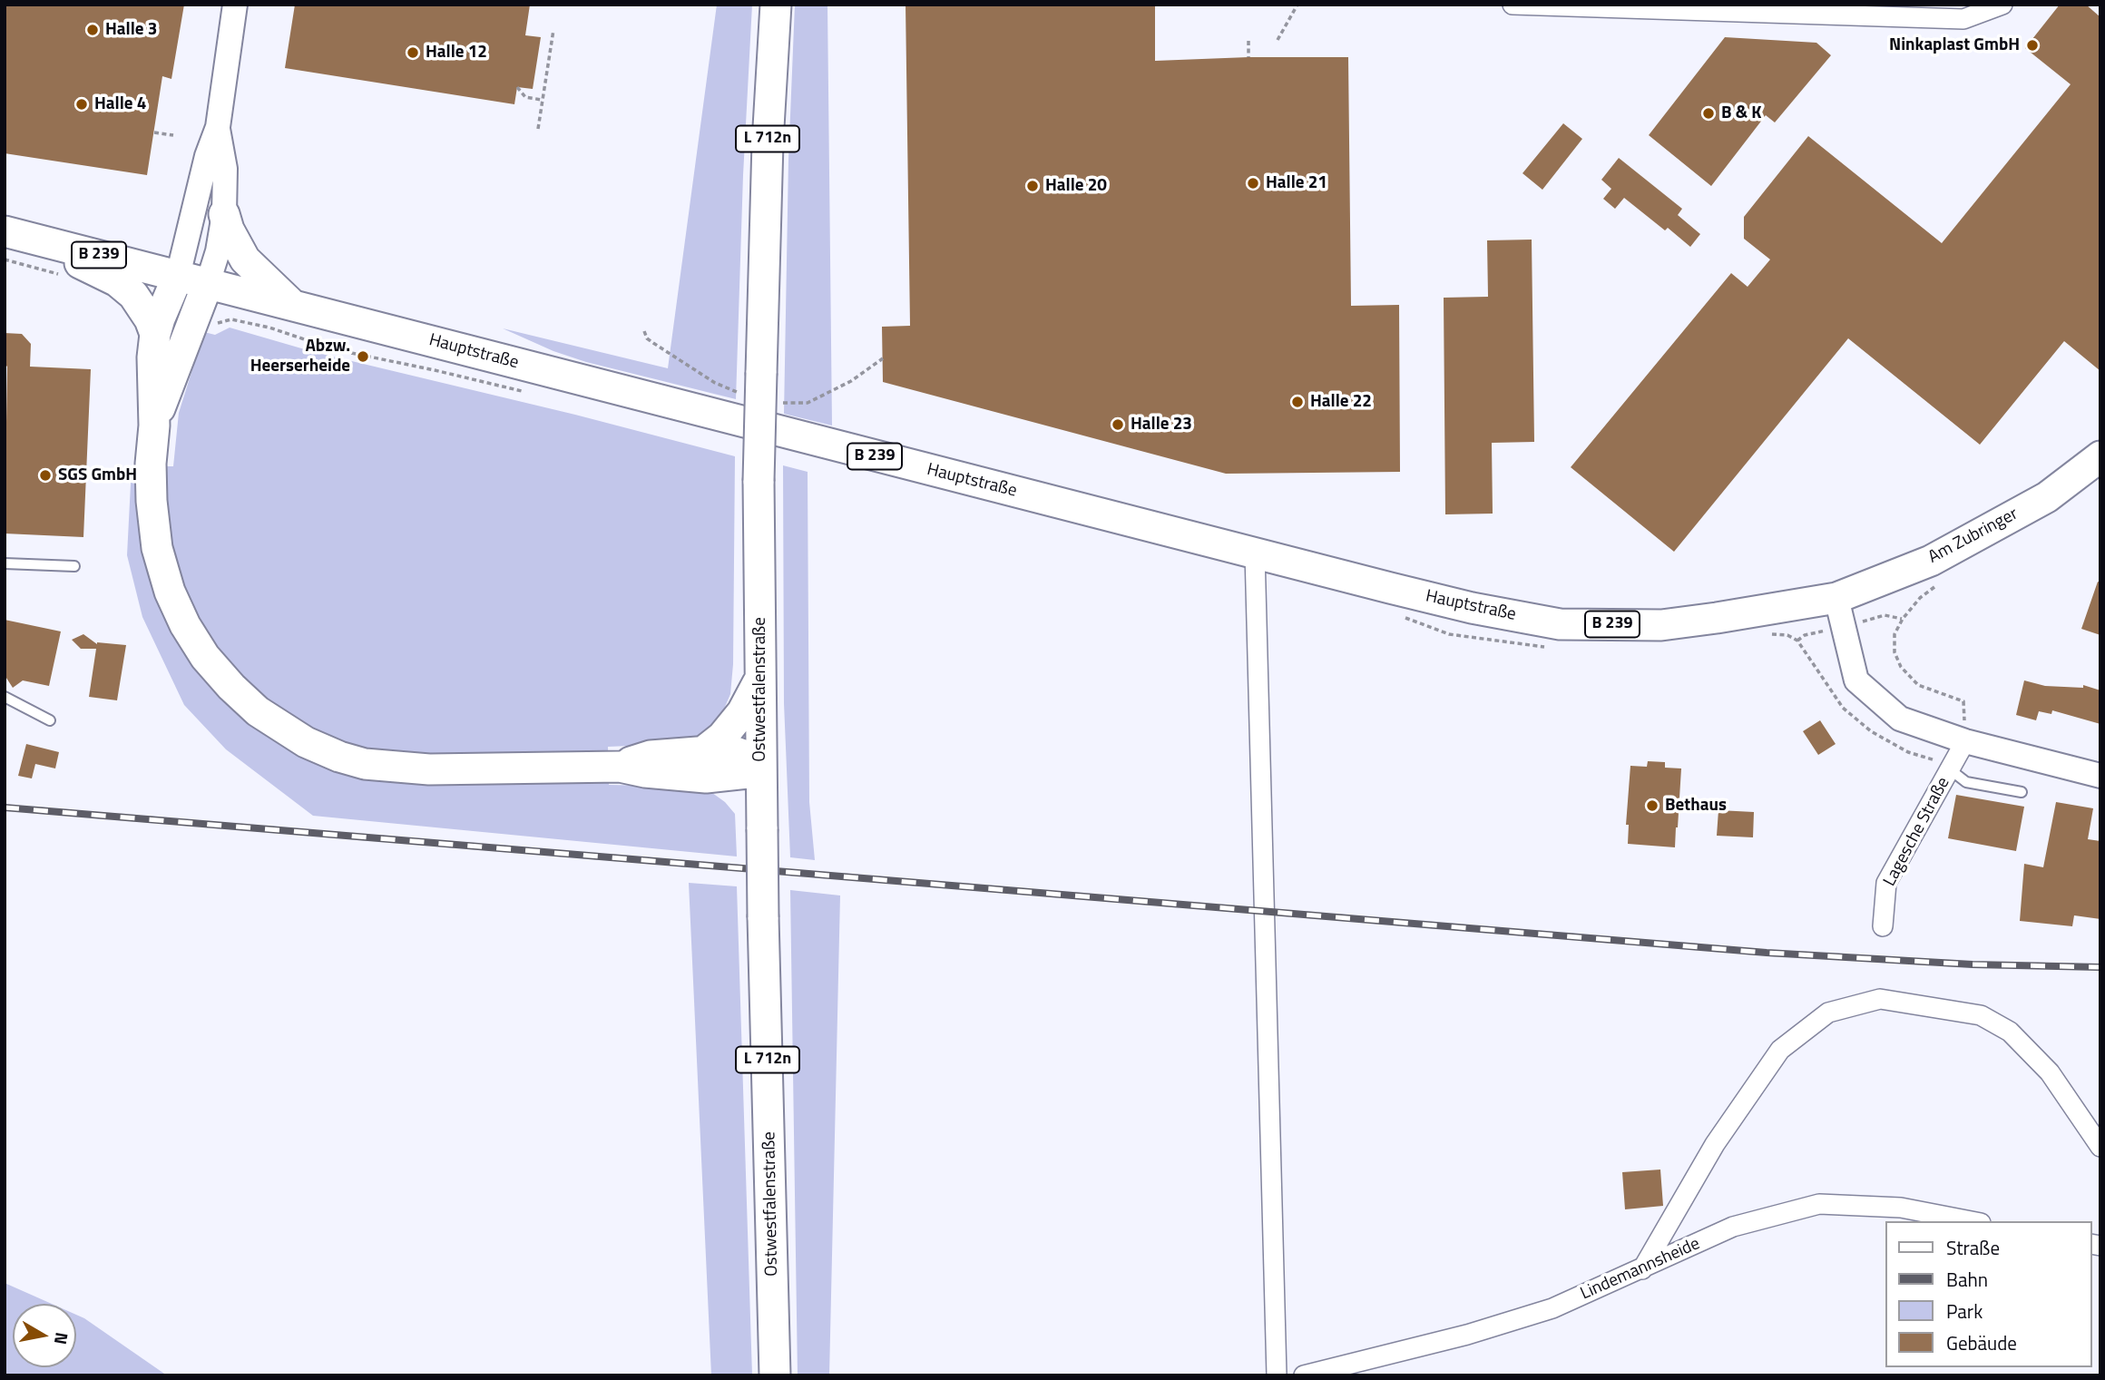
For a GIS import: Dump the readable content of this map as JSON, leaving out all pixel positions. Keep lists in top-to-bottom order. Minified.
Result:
{"streets":{"main road":["L 712n","B 239","Hauptstraße","Am Zubringer","Ostwestfalenstraße"],"street":["Lagesche Straße","Lindemannsheide"]},"crossings":[["Hauptstraße","Am Zubringer"]],"places":["Halle 3","Ninkaplast GmbH","Halle 12","Halle 4","B & K","Halle 21","Halle 20","Abzw. Heerserheide","Halle 22","Halle 23","SGS GmbH","Bethaus"],"legend":["Straße","Bahn","Park","Gebäude"],"north":"right"}
